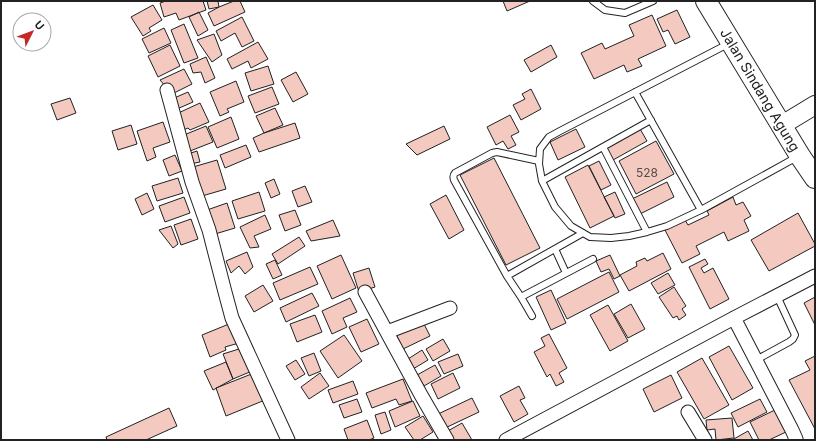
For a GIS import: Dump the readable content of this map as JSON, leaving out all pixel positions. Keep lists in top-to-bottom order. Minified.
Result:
{"streets":{"main road":["Jalan Sindang Agung"]},"house_numbers":["528"],"north":"top right"}
